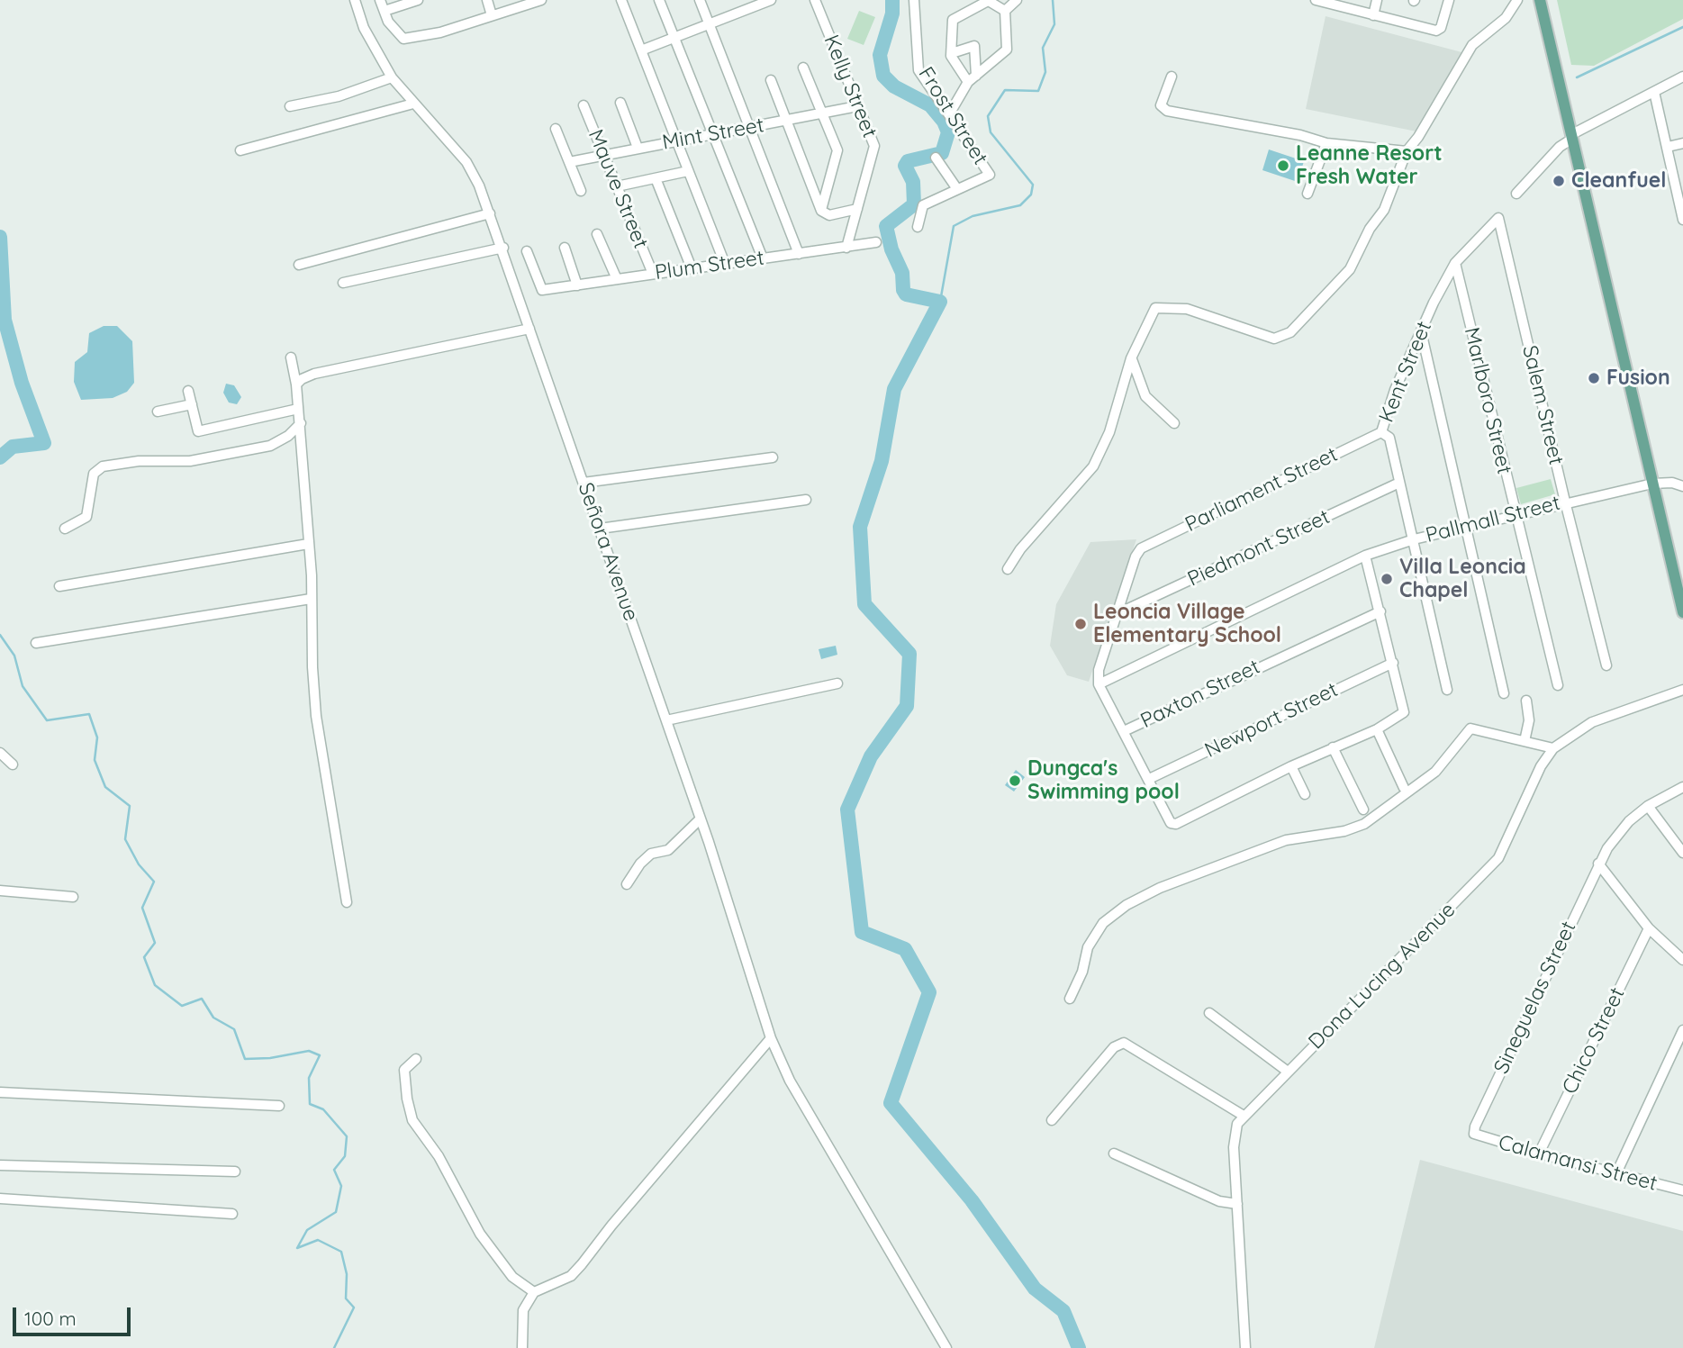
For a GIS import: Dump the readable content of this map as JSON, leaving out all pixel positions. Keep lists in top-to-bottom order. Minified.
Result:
{"streets":{"street":["Kelly Street","Frost Street","Mint Street","Mauve Street","Plum Street","Kent Street","Marlboro Street","Salem Street","Parliament Street","Pallmall Street","Piedmont Street","Señora Avenue","Paxton Street","Newport Street","Dona Lucing Avenue","Sineguelas Street","Chico Street","Calamansi Street"]},"crossings":[["Kelly Street","Mint Street"],["Kelly Street","Plum Street"],["Mint Street","Mauve Street"],["Mauve Street","Plum Street"],["Kent Street","Marlboro Street"],["Kent Street","Salem Street"],["Kent Street","Parliament Street"],["Kent Street","Pallmall Street"],["Kent Street","Piedmont Street"],["Marlboro Street","Pallmall Street"],["Salem Street","Pallmall Street"],["Parliament Street","Piedmont Street"],["Sineguelas Street","Calamansi Street"],["Chico Street","Calamansi Street"]],"places":["Leanne Resort Fresh Water","Cleanfuel","Fusion","Villa Leoncia Chapel","Leoncia Village Elementary School","Dungca's Swimming pool"],"scale_bar":"100 m"}
